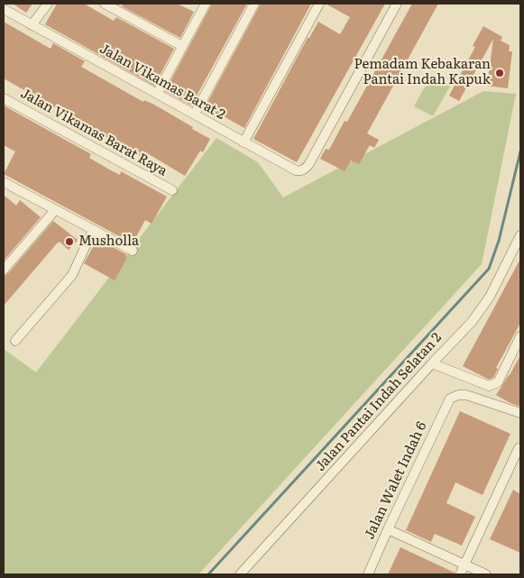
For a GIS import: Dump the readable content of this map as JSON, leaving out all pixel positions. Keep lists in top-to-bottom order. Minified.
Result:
{"streets":{"street":["Jalan Vikamas Barat 2","Jalan Vikamas Barat Raya","Jalan Pantai Indah Selatan 2","Jalan Walet Indah 6"]},"places":["Pemadam Kebakaran Pantai Indah Kapuk","Musholla"]}
